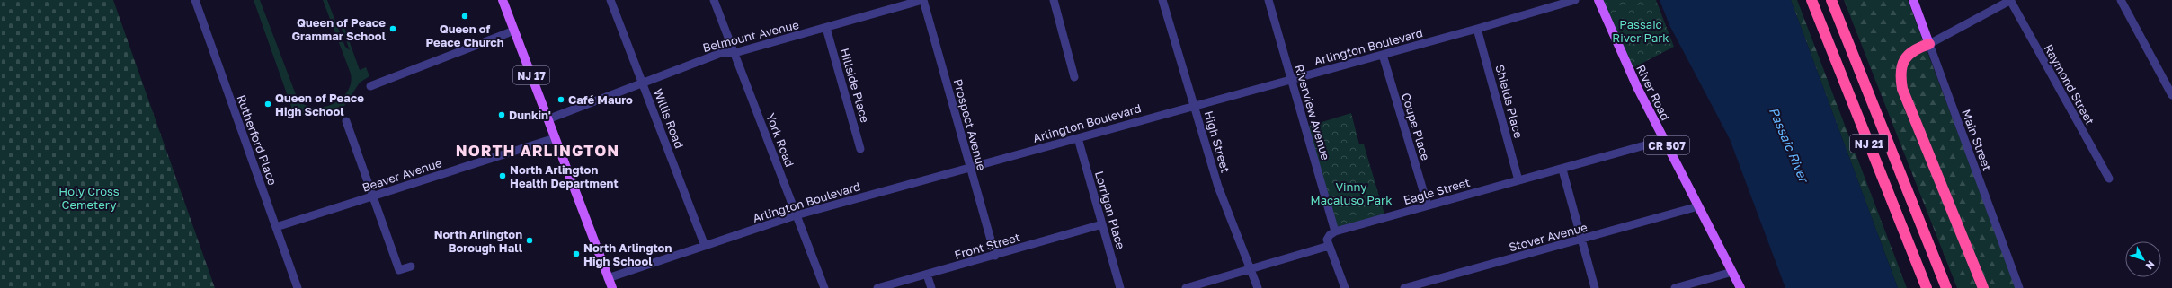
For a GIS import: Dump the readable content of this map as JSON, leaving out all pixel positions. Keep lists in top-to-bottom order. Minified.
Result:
{"streets":{"highway":["NJ 21"],"main road":["NJ 17","River Road","Main Street","CR 507"],"street":["Belmount Avenue","Arlington Boulevard","Raymond Street","Hillside Place","Shields Place","Riverview Avenue","Willis Road","Prospect Avenue","Coupe Place","Rutherford Place","York Road","High Street","Beaver Avenue","Eagle Street","Lorrigan Place","Stover Avenue","Front Street"]},"crossings":[["Belmount Avenue","NJ 17"],["Belmount Avenue","Hillside Place"],["Belmount Avenue","Willis Road"],["Belmount Avenue","Prospect Avenue"],["Belmount Avenue","York Road"],["Arlington Boulevard","NJ 17"],["Arlington Boulevard","Shields Place"],["Arlington Boulevard","Riverview Avenue"],["Arlington Boulevard","Willis Road"],["Arlington Boulevard","Prospect Avenue"],["Arlington Boulevard","Coupe Place"],["Arlington Boulevard","York Road"],["Arlington Boulevard","High Street"],["Arlington Boulevard","Lorrigan Place"],["NJ 17","Beaver Avenue"],["River Road","Eagle Street"],["River Road","Stover Avenue"],["Shields Place","Eagle Street"],["Riverview Avenue","Eagle Street"],["Prospect Avenue","Front Street"],["Coupe Place","Eagle Street"],["Rutherford Place","Beaver Avenue"],["Lorrigan Place","Front Street"]],"districts":["NORTH ARLINGTON"],"water":["Passaic River"],"parks":["Passaic River Park","Vinny Macaluso Park","Holy Cross Cemetery"],"places":["Queen of Peace Church","Queen of Peace Grammar School","Café Mauro","Queen of Peace High School","Dunkin'","North Arlington Health Department","North Arlington Borough Hall","North Arlington High School"],"north":"bottom right"}
